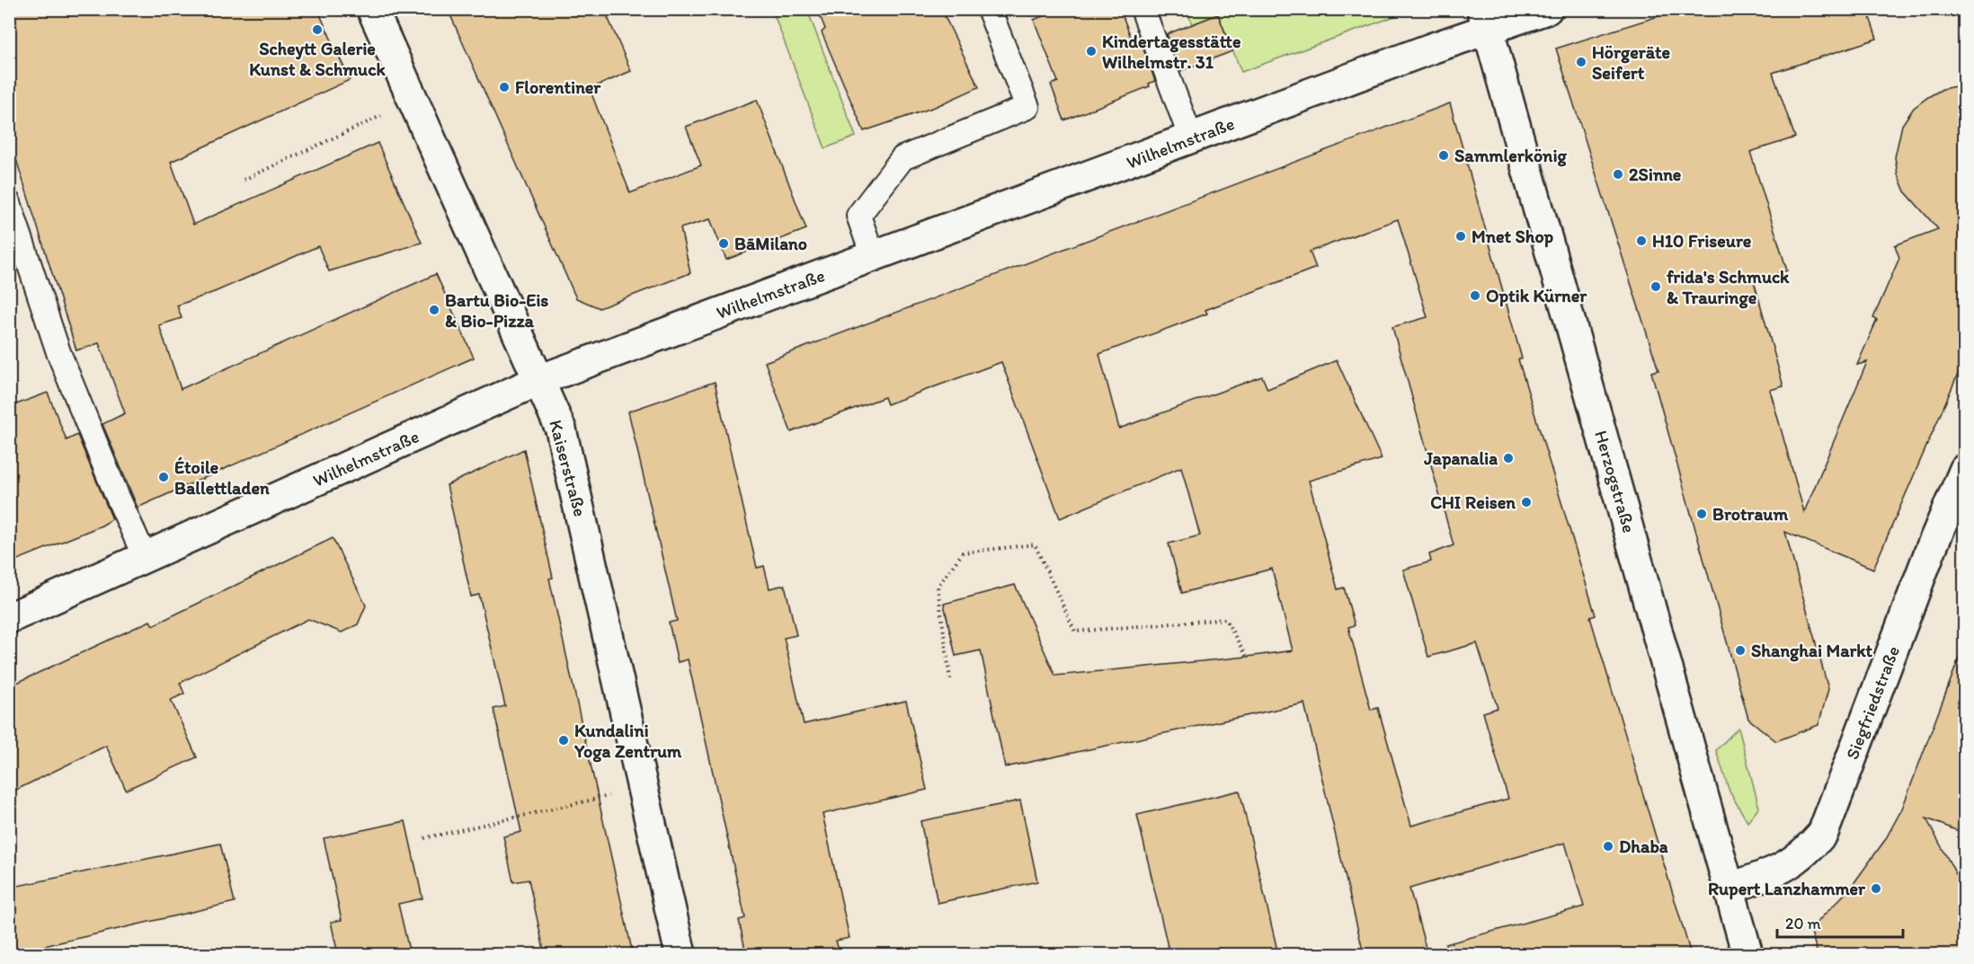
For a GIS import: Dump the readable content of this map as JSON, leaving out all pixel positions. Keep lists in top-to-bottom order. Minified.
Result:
{"streets":{"street":["Wilhelmstraße","Kaiserstraße","Herzogstraße","Siegfriedstraße"]},"crossings":[["Wilhelmstraße","Kaiserstraße"],["Wilhelmstraße","Herzogstraße"],["Herzogstraße","Siegfriedstraße"]],"places":["Scheytt Galerie Kunst & Schmuck","Kindertagesstätte Wilhelmstr. 31","Hörgeräte Seifert","Florentiner","Sammlerkönig","2Sinne","Mnet Shop","H10 Friseure","BāMilano","frida's Schmuck & Trauringe","Optik Kürner","Bartu Bio-Eis & Bio-Pizza","Japanalia","Étoile Ballettladen","CHI Reisen","Brotraum","Shanghai Markt","Kundalini Yoga Zentrum","Dhaba","Rupert Lanzhammer"],"scale_bar":"20 m"}
